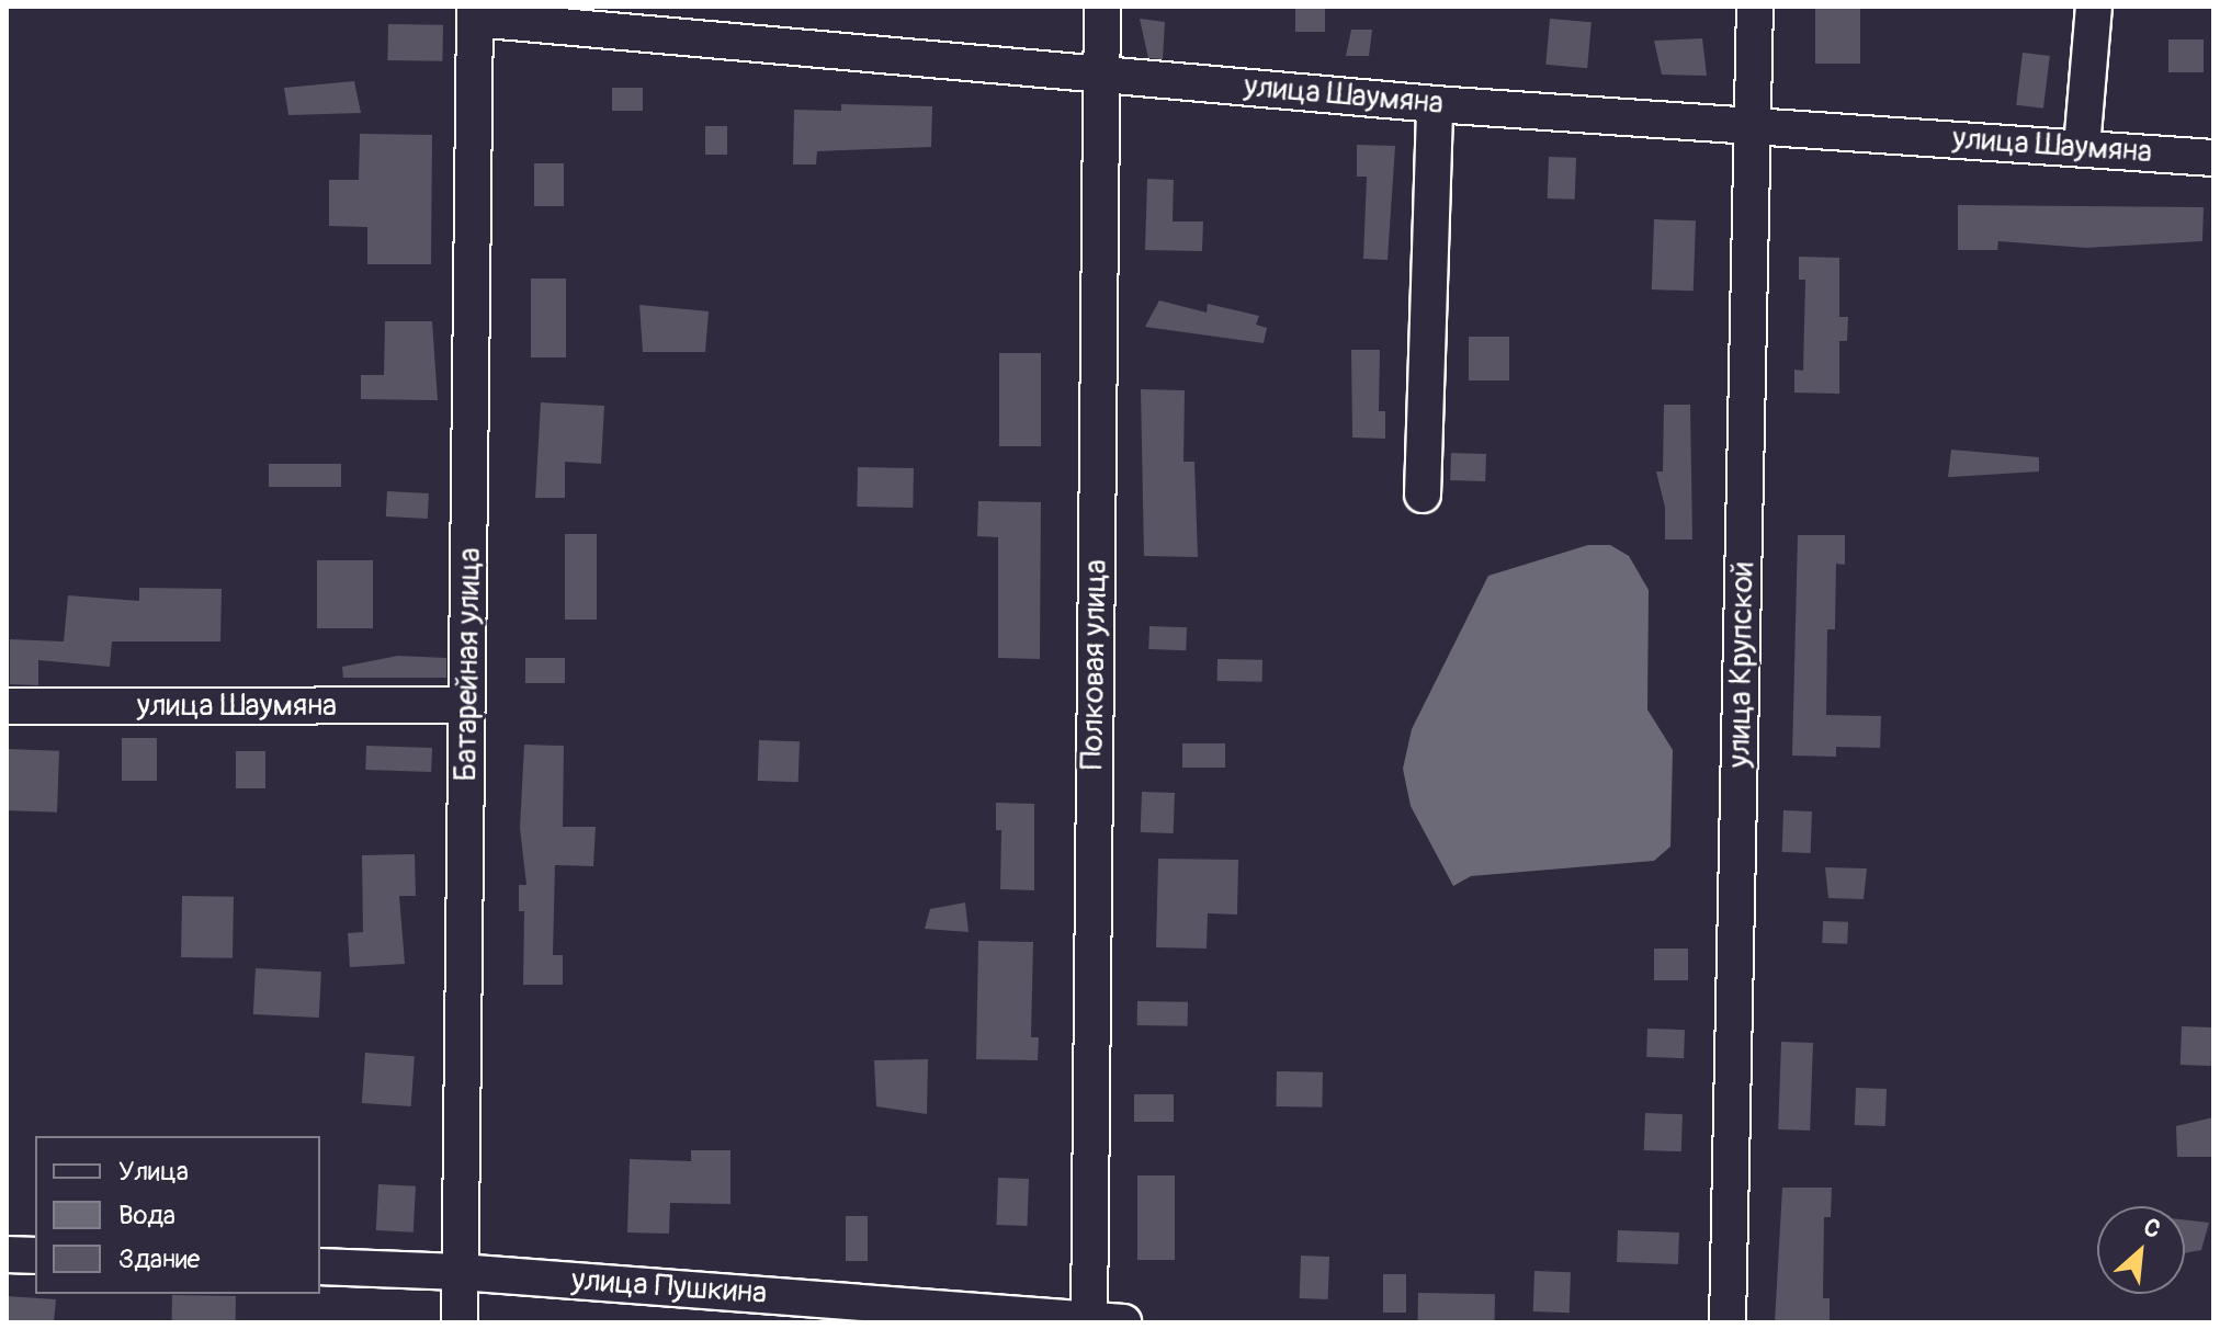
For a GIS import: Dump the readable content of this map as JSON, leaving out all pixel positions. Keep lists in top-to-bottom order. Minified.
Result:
{"streets":{"street":["улица Шаумяна","Батарейная улица","Полковая улица","улица Крупской","улица Пушкина"]},"crossings":[["улица Шаумяна","Батарейная улица"],["улица Шаумяна","Полковая улица"],["улица Шаумяна","улица Крупской"],["Батарейная улица","улица Пушкина"],["Полковая улица","улица Пушкина"]],"legend":["Улица","Вода","Здание"],"north":"top right"}
